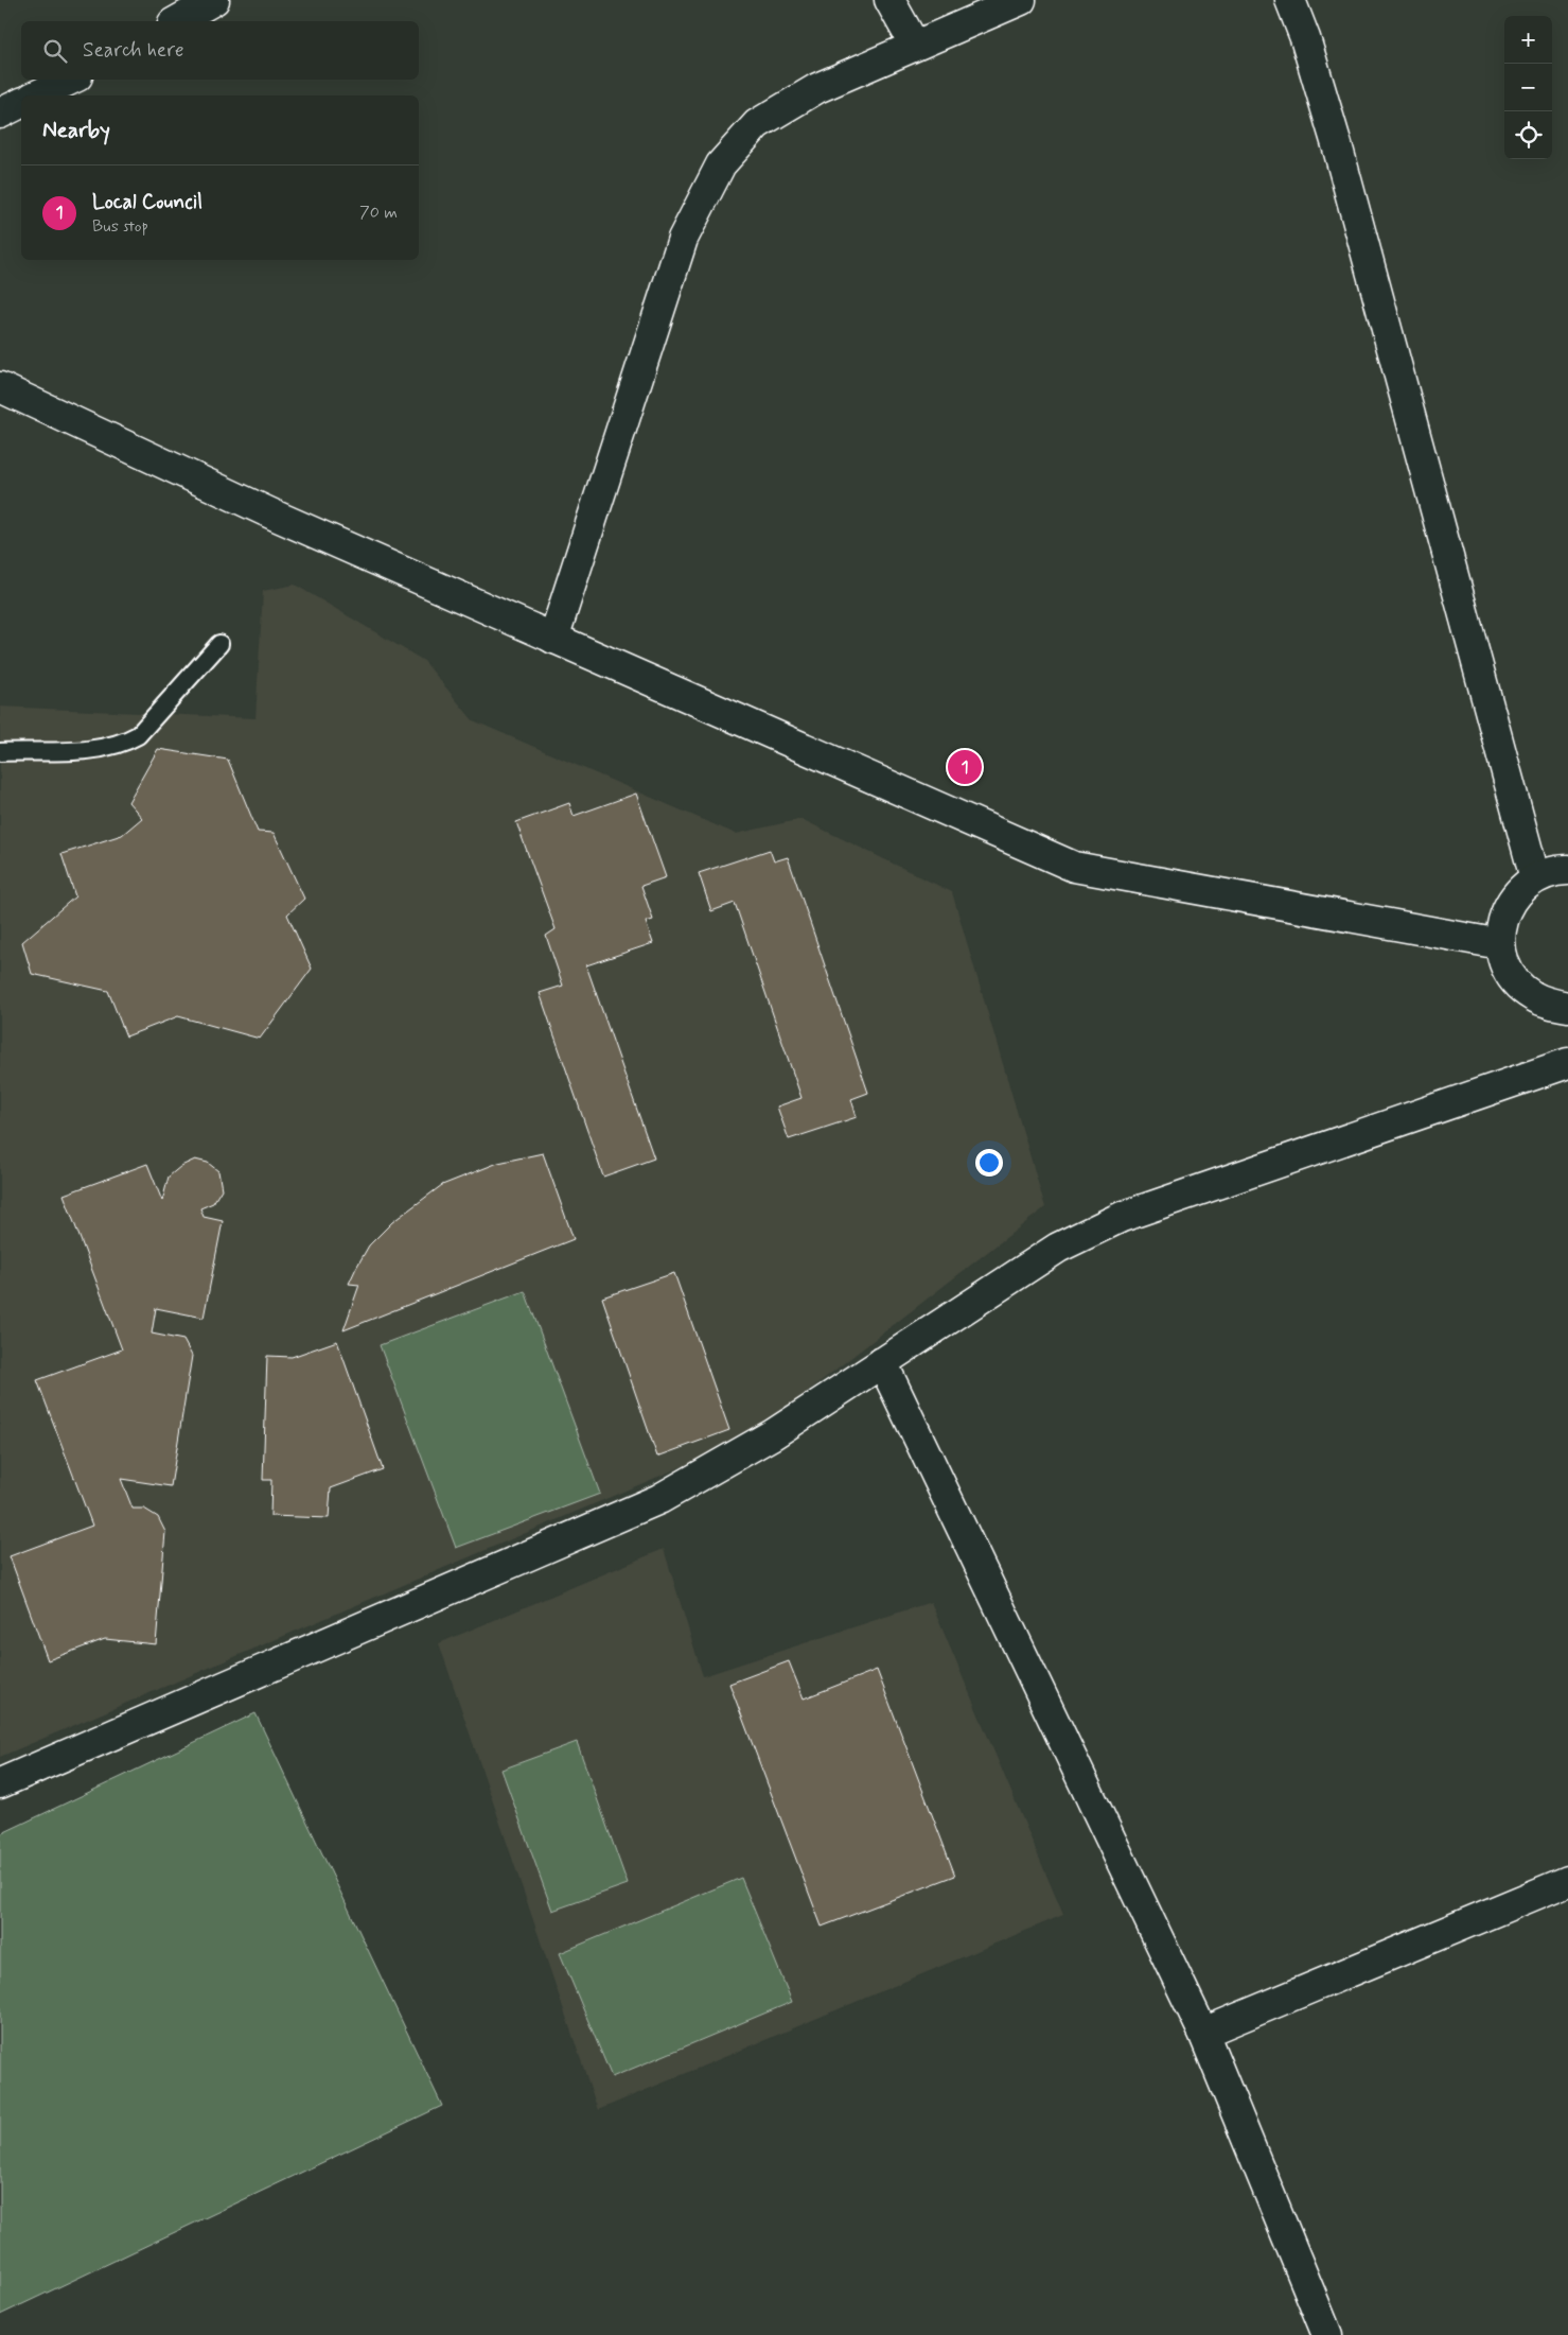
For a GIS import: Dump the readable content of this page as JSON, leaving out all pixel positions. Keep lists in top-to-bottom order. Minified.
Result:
{"page":{"map_buttons":["+","−"],"search":"Search here","heading":"Nearby","list":[{"mark":"1","name":"Local Council","note":"Bus stop","value":"70 m"}],"pins":"1"}}
